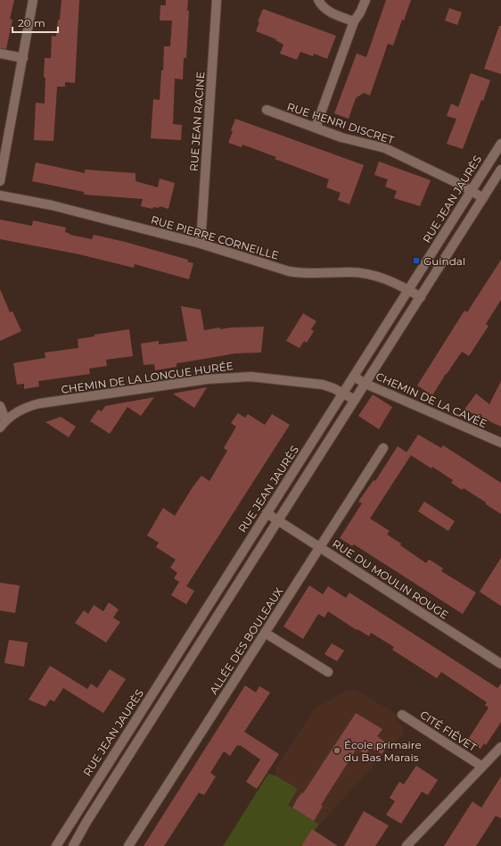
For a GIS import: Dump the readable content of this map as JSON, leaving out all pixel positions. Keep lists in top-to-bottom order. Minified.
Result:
{"streets":{"street":["RUE JEAN RACINE","RUE HENRI DISCRET","RUE JEAN JAURÈS","RUE PIERRE CORNEILLE","CHEMIN DE LA LONGUE HURÉE","CHEMIN DE LA CAVÉE","RUE DU MOULIN ROUGE","ALLÉE DES BOULEAUX","CITÉ FIÉVET"]},"crossings":[["RUE JEAN RACINE","RUE PIERRE CORNEILLE"],["RUE HENRI DISCRET","RUE JEAN JAURÈS"],["RUE JEAN JAURÈS","RUE PIERRE CORNEILLE"],["RUE JEAN JAURÈS","CHEMIN DE LA LONGUE HURÉE"],["RUE JEAN JAURÈS","CHEMIN DE LA CAVÉE"],["RUE JEAN JAURÈS","RUE DU MOULIN ROUGE"],["RUE DU MOULIN ROUGE","ALLÉE DES BOULEAUX"]],"places":{"transit":["Guindal"],"other":["École primaire du Bas Marais"]},"scale_bar":"20 m"}
